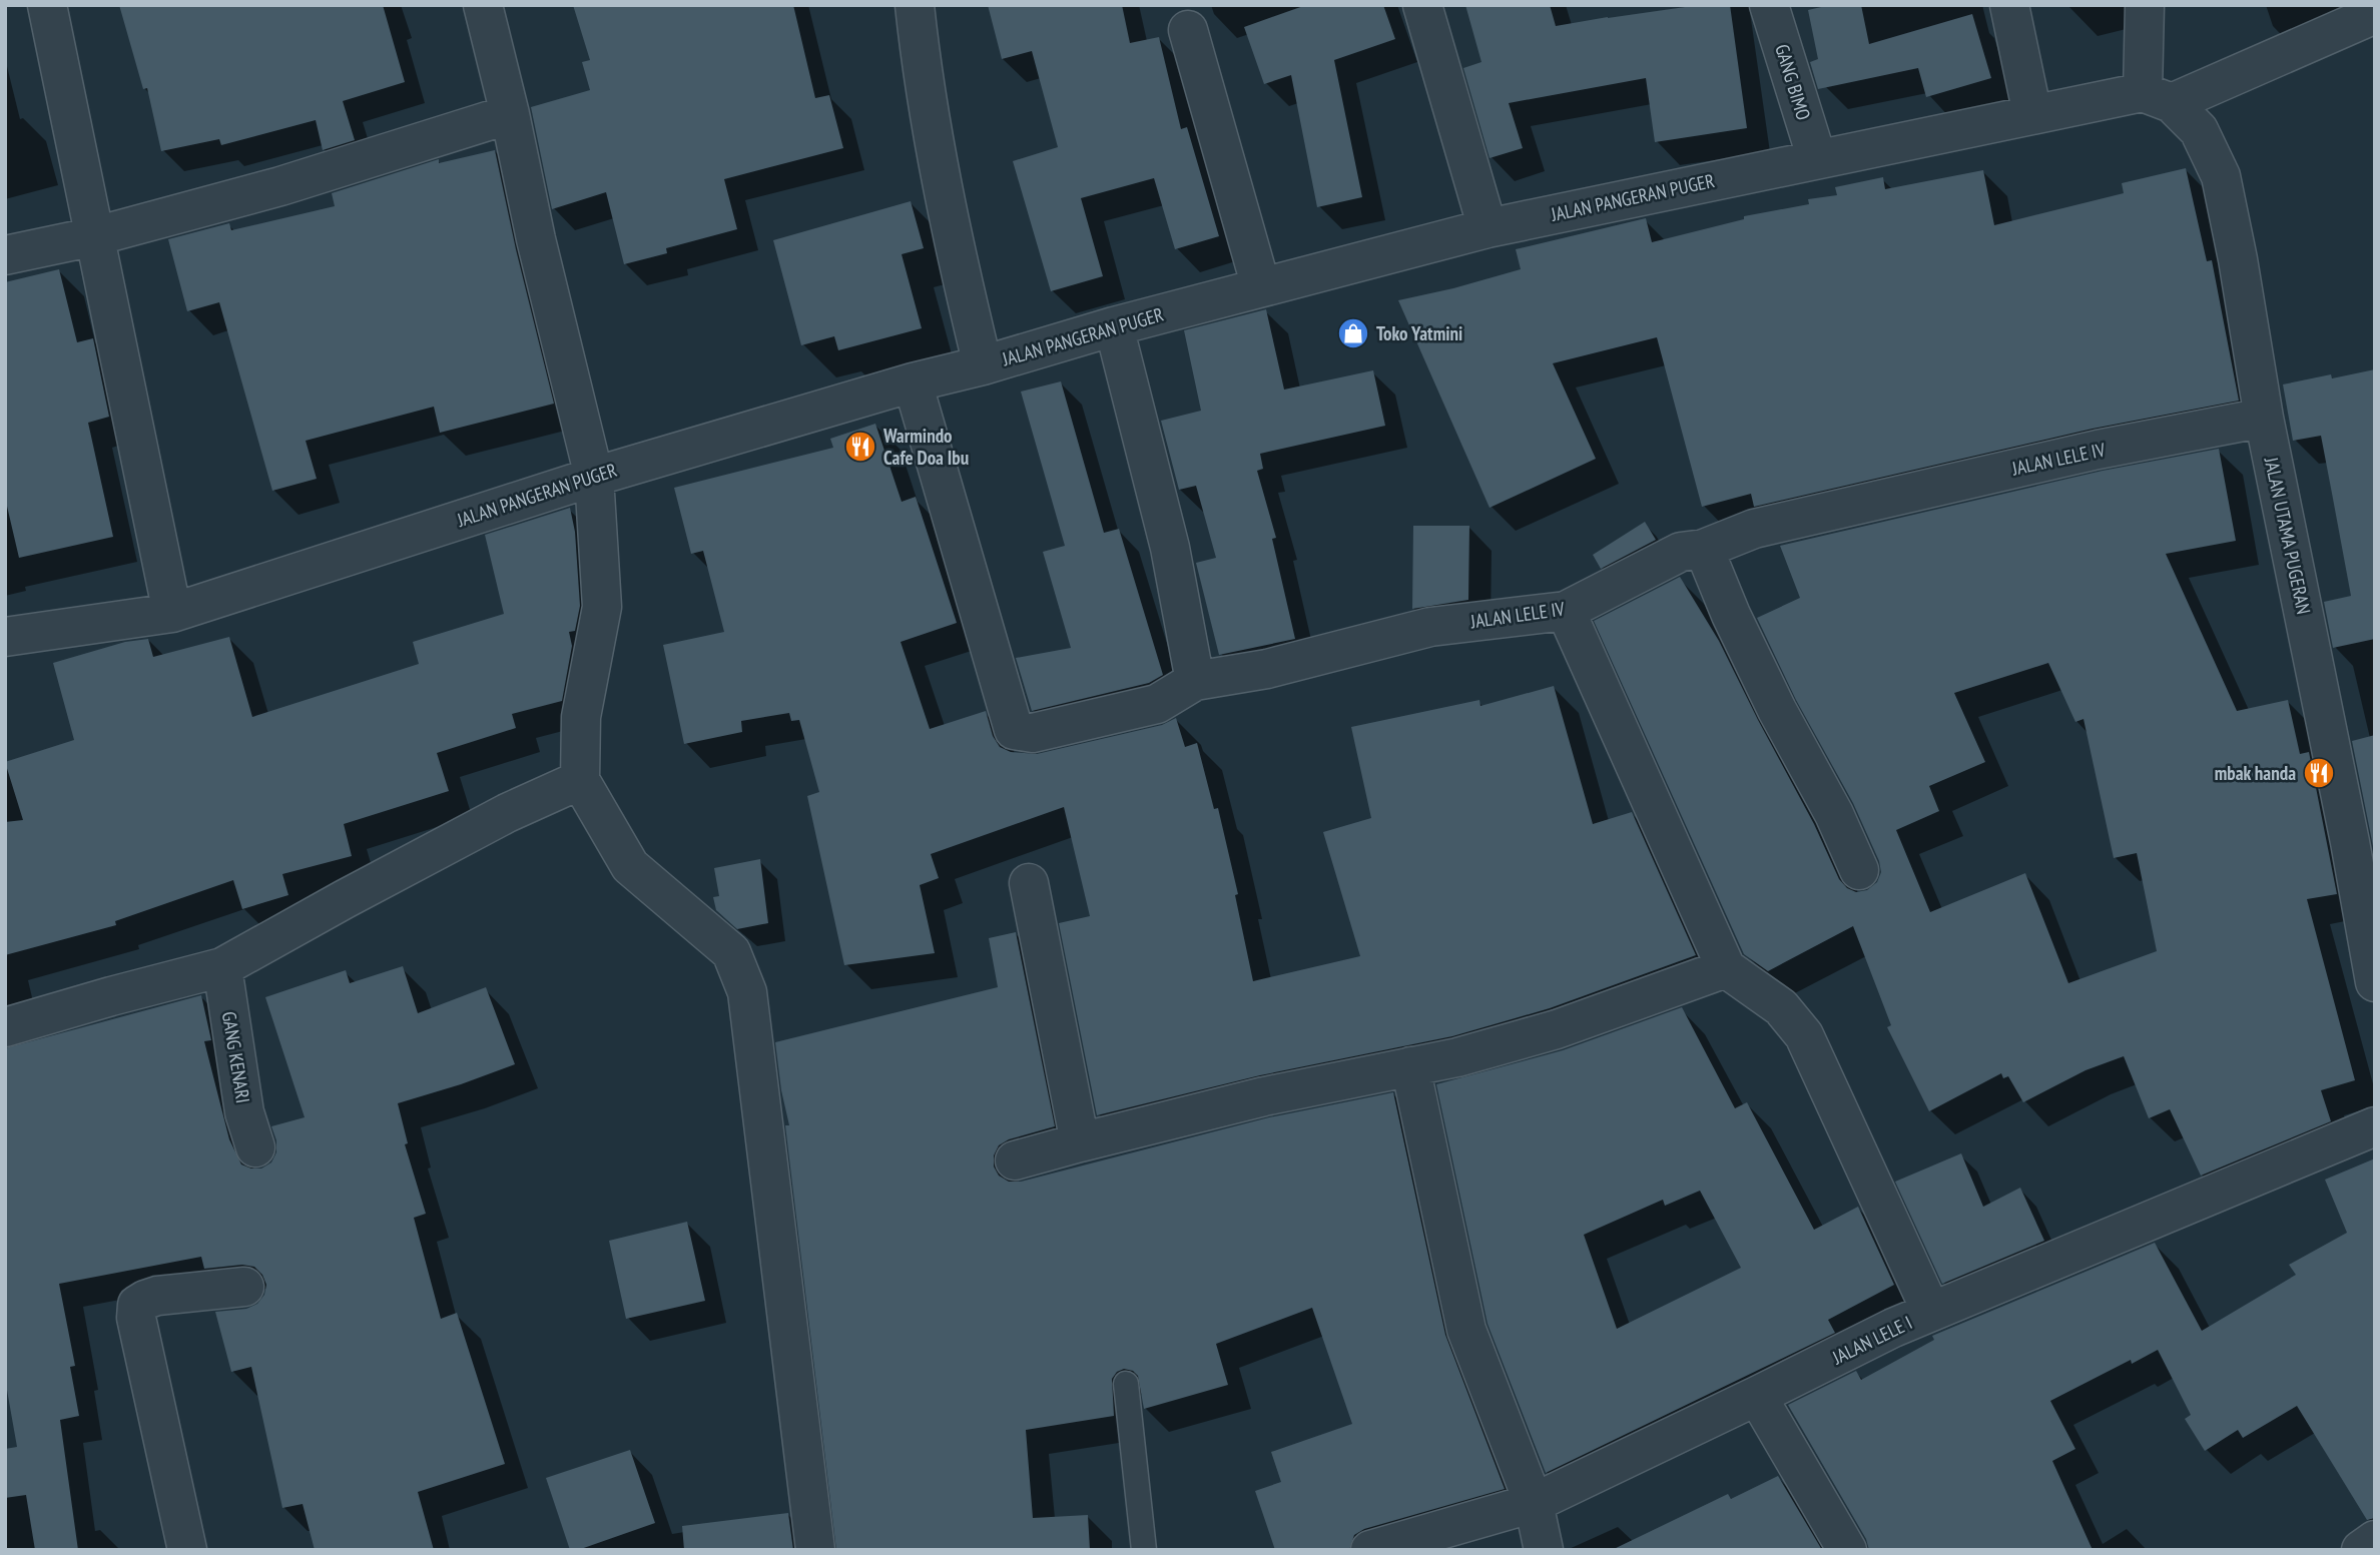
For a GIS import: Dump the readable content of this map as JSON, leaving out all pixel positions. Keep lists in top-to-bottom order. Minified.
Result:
{"streets":{"street":["GANG BIMO","JALAN PANGERAN PUGER","JALAN LELE IV","JALAN UTAMA PUGERAN","GANG KENARI","JALAN LELE I"]},"crossings":[["GANG BIMO","JALAN PANGERAN PUGER"],["JALAN PANGERAN PUGER","JALAN UTAMA PUGERAN"],["JALAN LELE IV","JALAN UTAMA PUGERAN"]],"places":{"shop":["Toko Yatmini"],"restaurant":["Warmindo Cafe Doa Ibu","mbak handa"]}}
